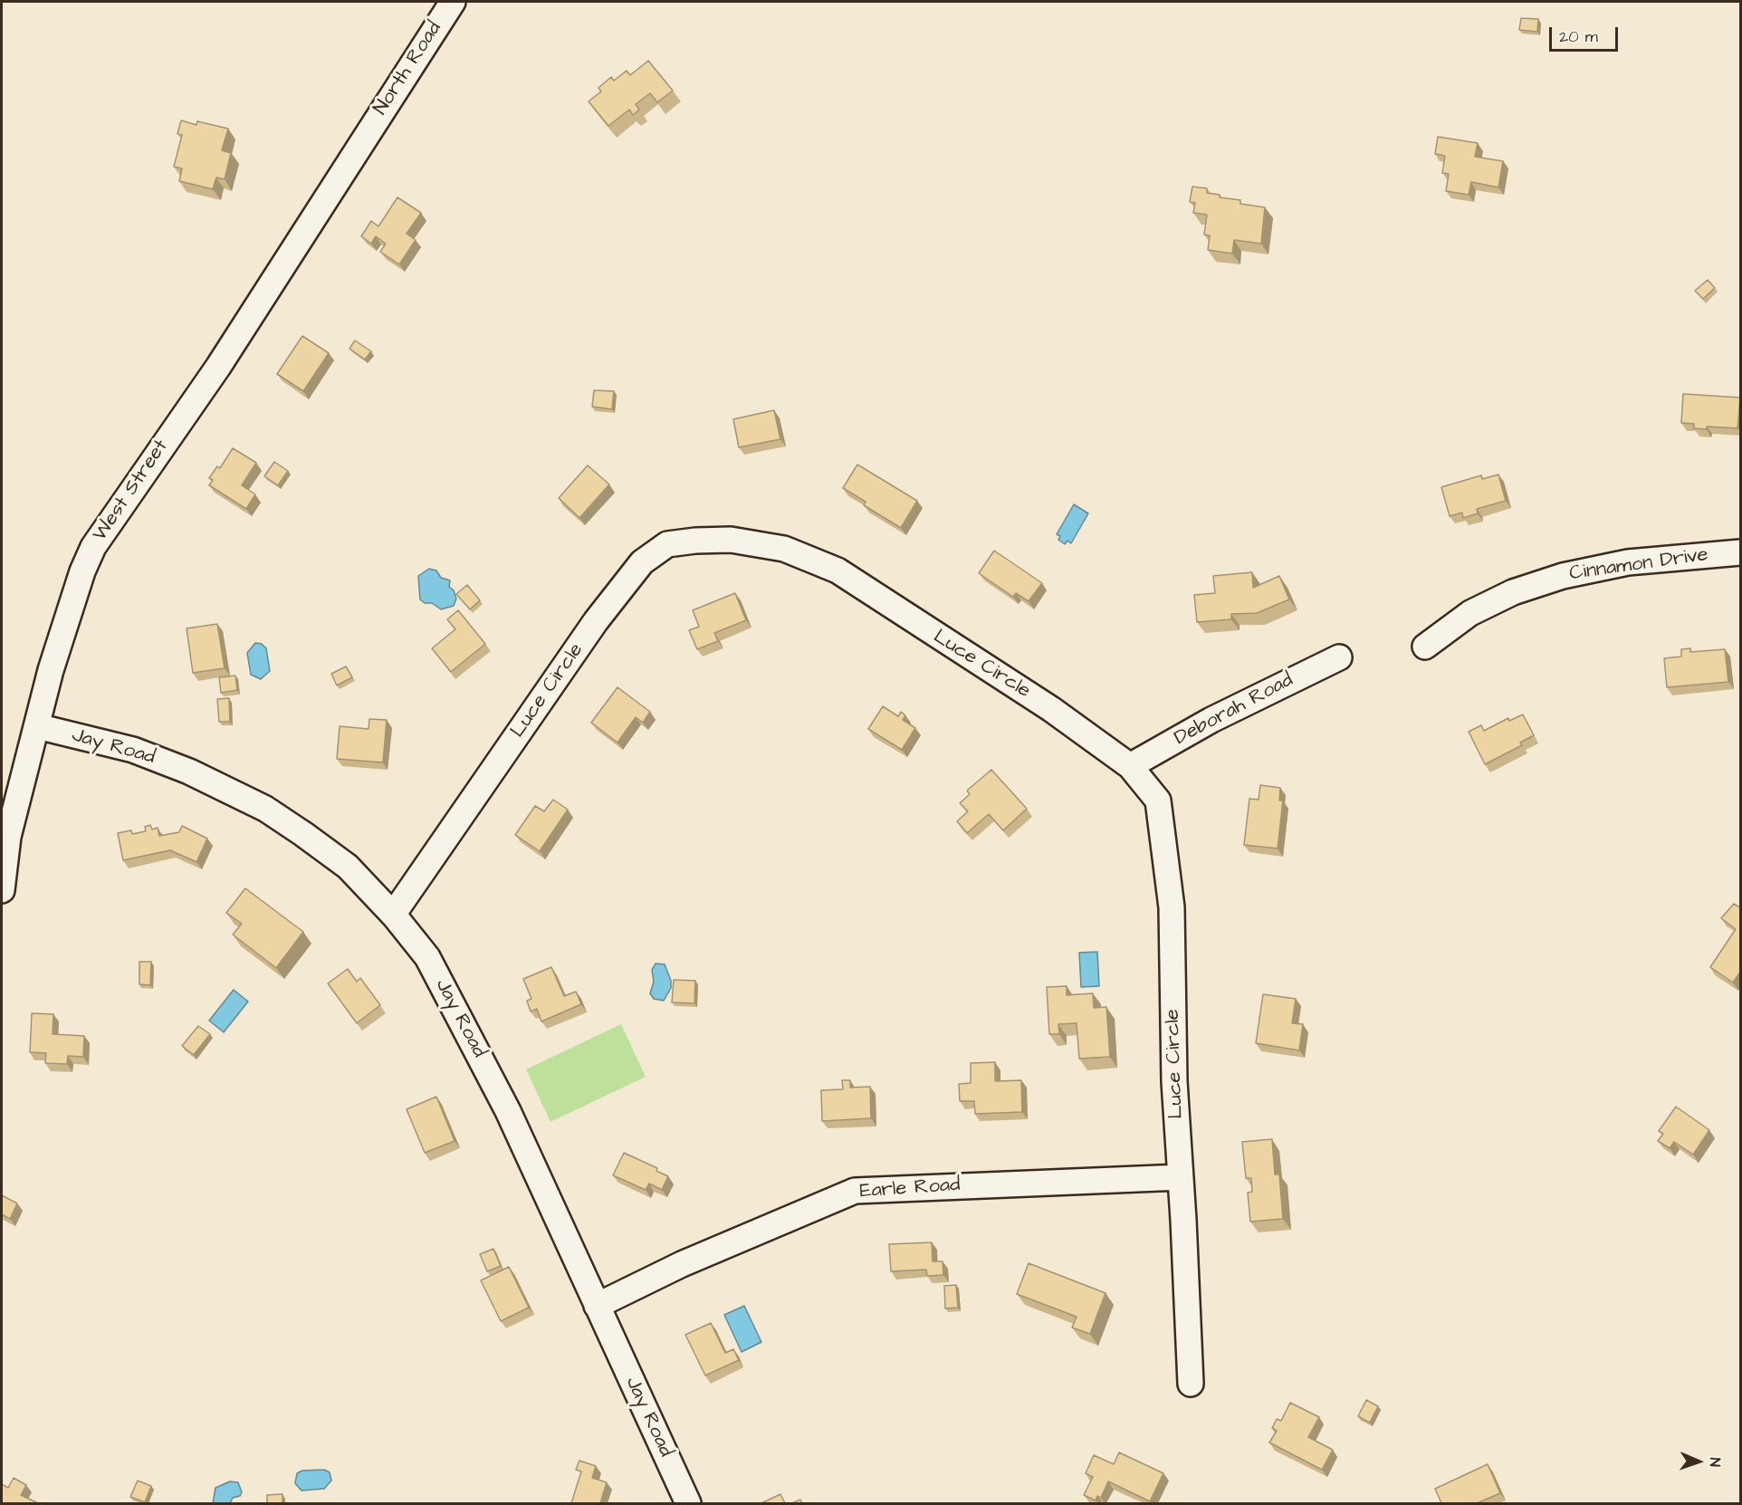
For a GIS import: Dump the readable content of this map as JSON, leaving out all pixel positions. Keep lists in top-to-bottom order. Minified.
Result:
{"streets":{"street":["North Road","West Street","Cinnamon Drive","Luce Circle","Deborah Road","Jay Road","Earle Road"]},"crossings":[["North Road","West Street"],["West Street","Jay Road"],["Luce Circle","Deborah Road"],["Luce Circle","Jay Road"],["Luce Circle","Earle Road"],["Jay Road","Earle Road"]],"scale_bar":"20 m","north":"right"}
